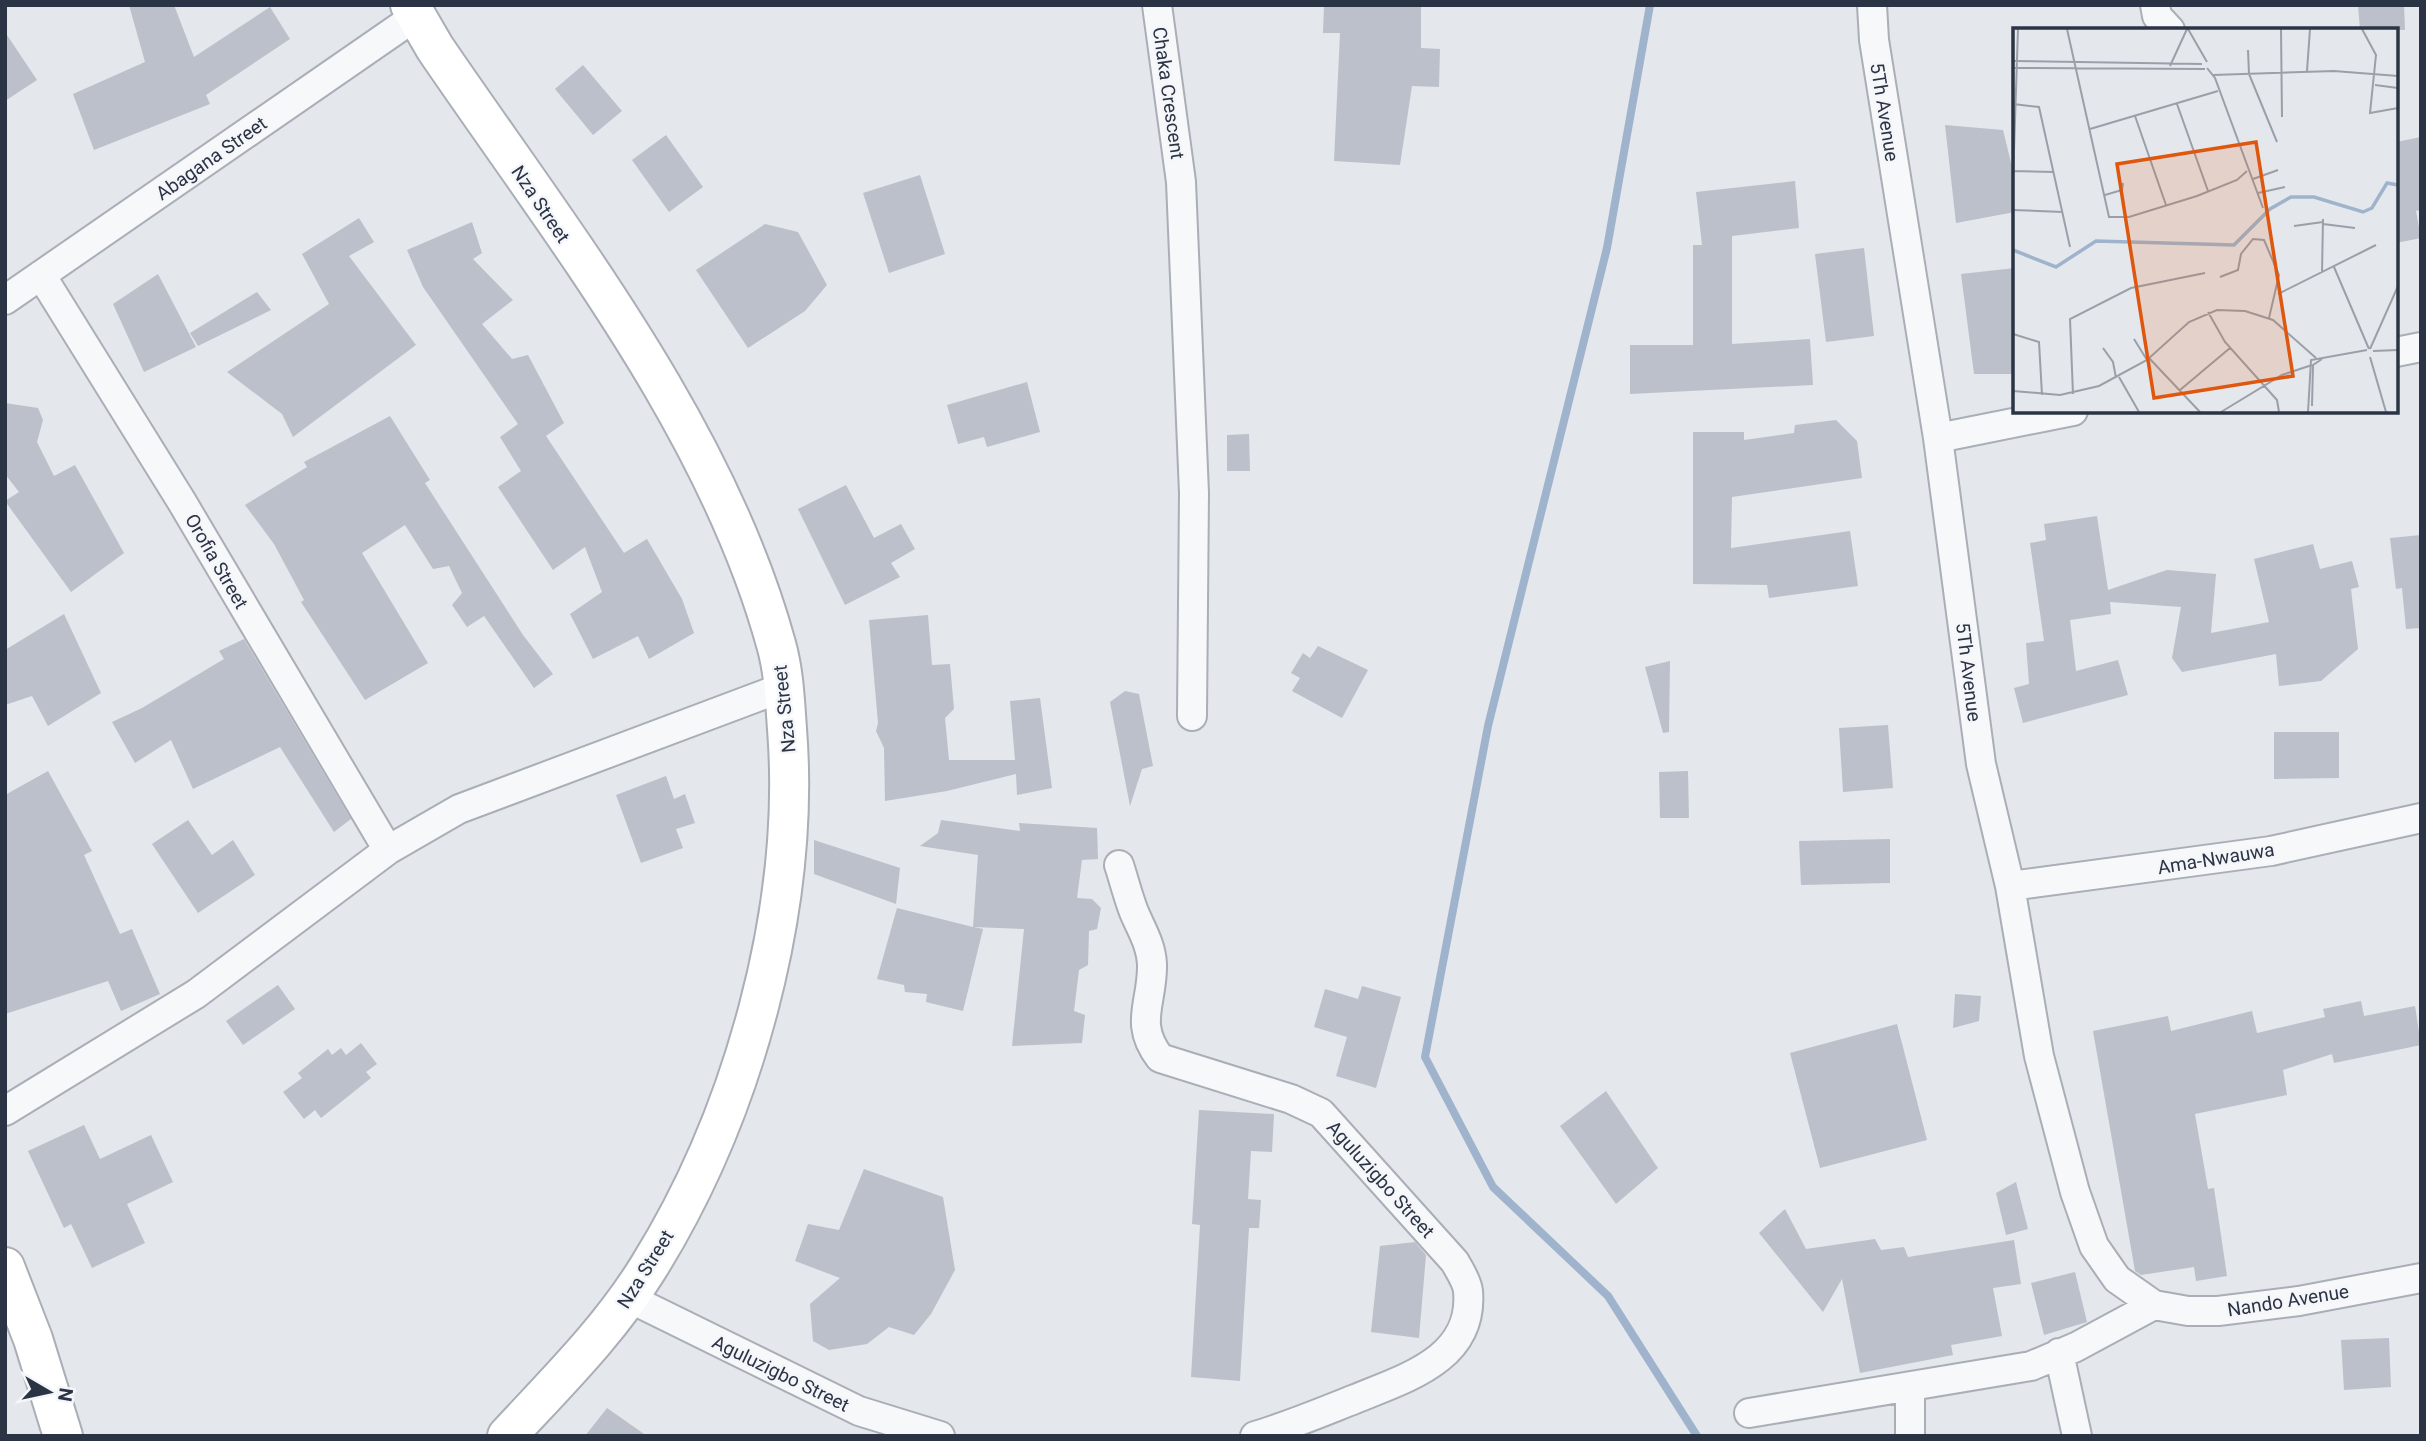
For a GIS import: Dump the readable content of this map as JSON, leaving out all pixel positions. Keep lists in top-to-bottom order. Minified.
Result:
{"streets":{"street":["Chaka Crescent","5Th Avenue","Abagana Street","Nza Street","Orofia Street","Ama-Nwauwa","Aguluzigbo Street","Nando Avenue"]},"crossings":[["5Th Avenue","Ama-Nwauwa"],["5Th Avenue","Nando Avenue"],["Abagana Street","Nza Street"],["Abagana Street","Orofia Street"],["Nza Street","Aguluzigbo Street"]],"north":"right"}
